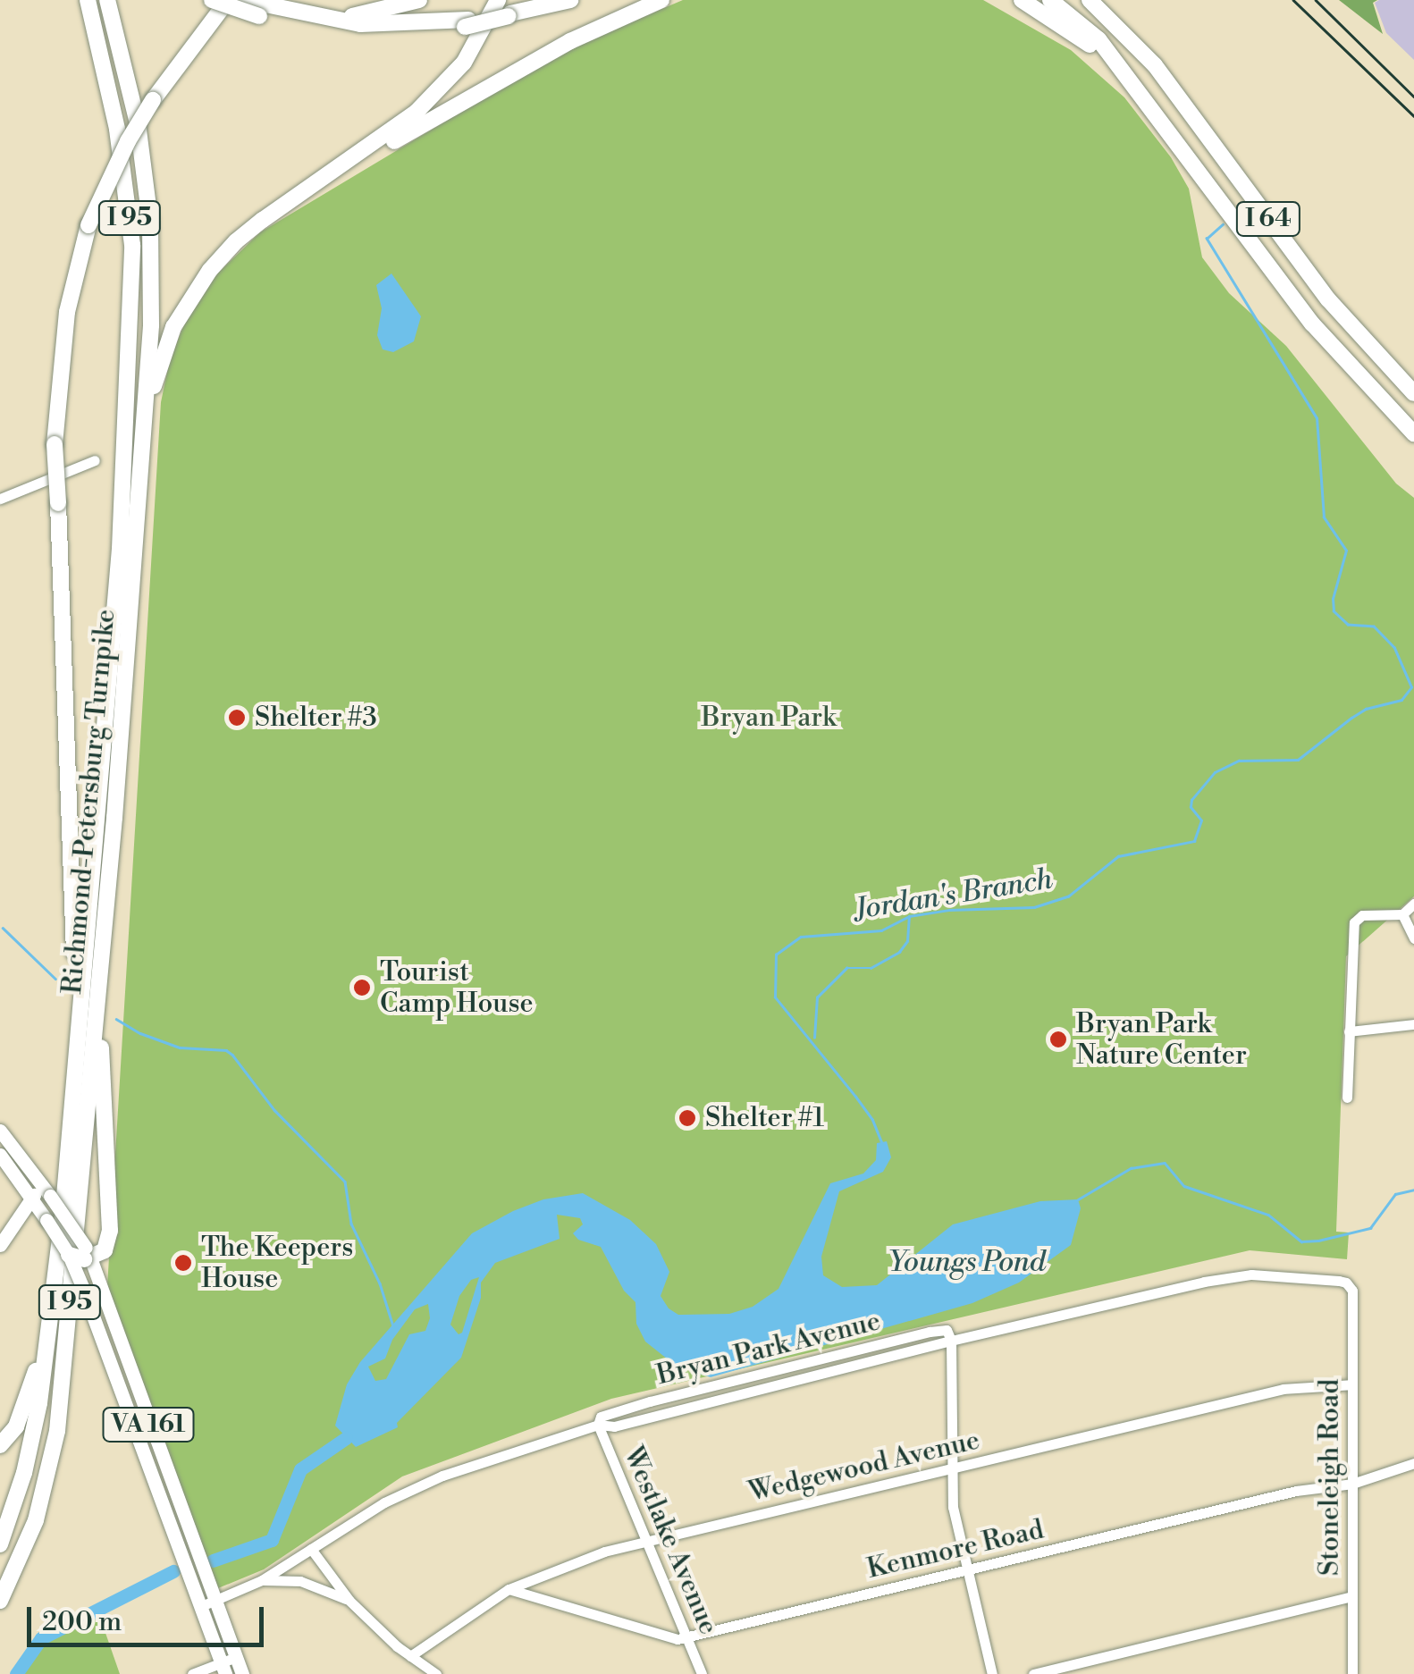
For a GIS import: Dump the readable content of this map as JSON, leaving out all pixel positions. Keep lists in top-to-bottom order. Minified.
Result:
{"streets":{"highway":["I 95","I 64","Richmond-Petersburg Turnpike"],"main road":["VA 161"],"street":["Bryan Park Avenue","Wedgewood Avenue","Stoneleigh Road","Westlake Avenue","Kenmore Road"]},"crossings":[["Bryan Park Avenue","VA 161"],["Bryan Park Avenue","Stoneleigh Road"],["Bryan Park Avenue","Westlake Avenue"],["Wedgewood Avenue","Stoneleigh Road"],["Wedgewood Avenue","Westlake Avenue"],["Wedgewood Avenue","Kenmore Road"],["Stoneleigh Road","Kenmore Road"],["Westlake Avenue","Kenmore Road"]],"water":["Jordan's Branch","Youngs Pond"],"parks":["Bryan Park"],"places":["Shelter #3","Tourist Camp House","Bryan Park Nature Center","Shelter #1","The Keepers House"],"scale_bar":"200 m"}
